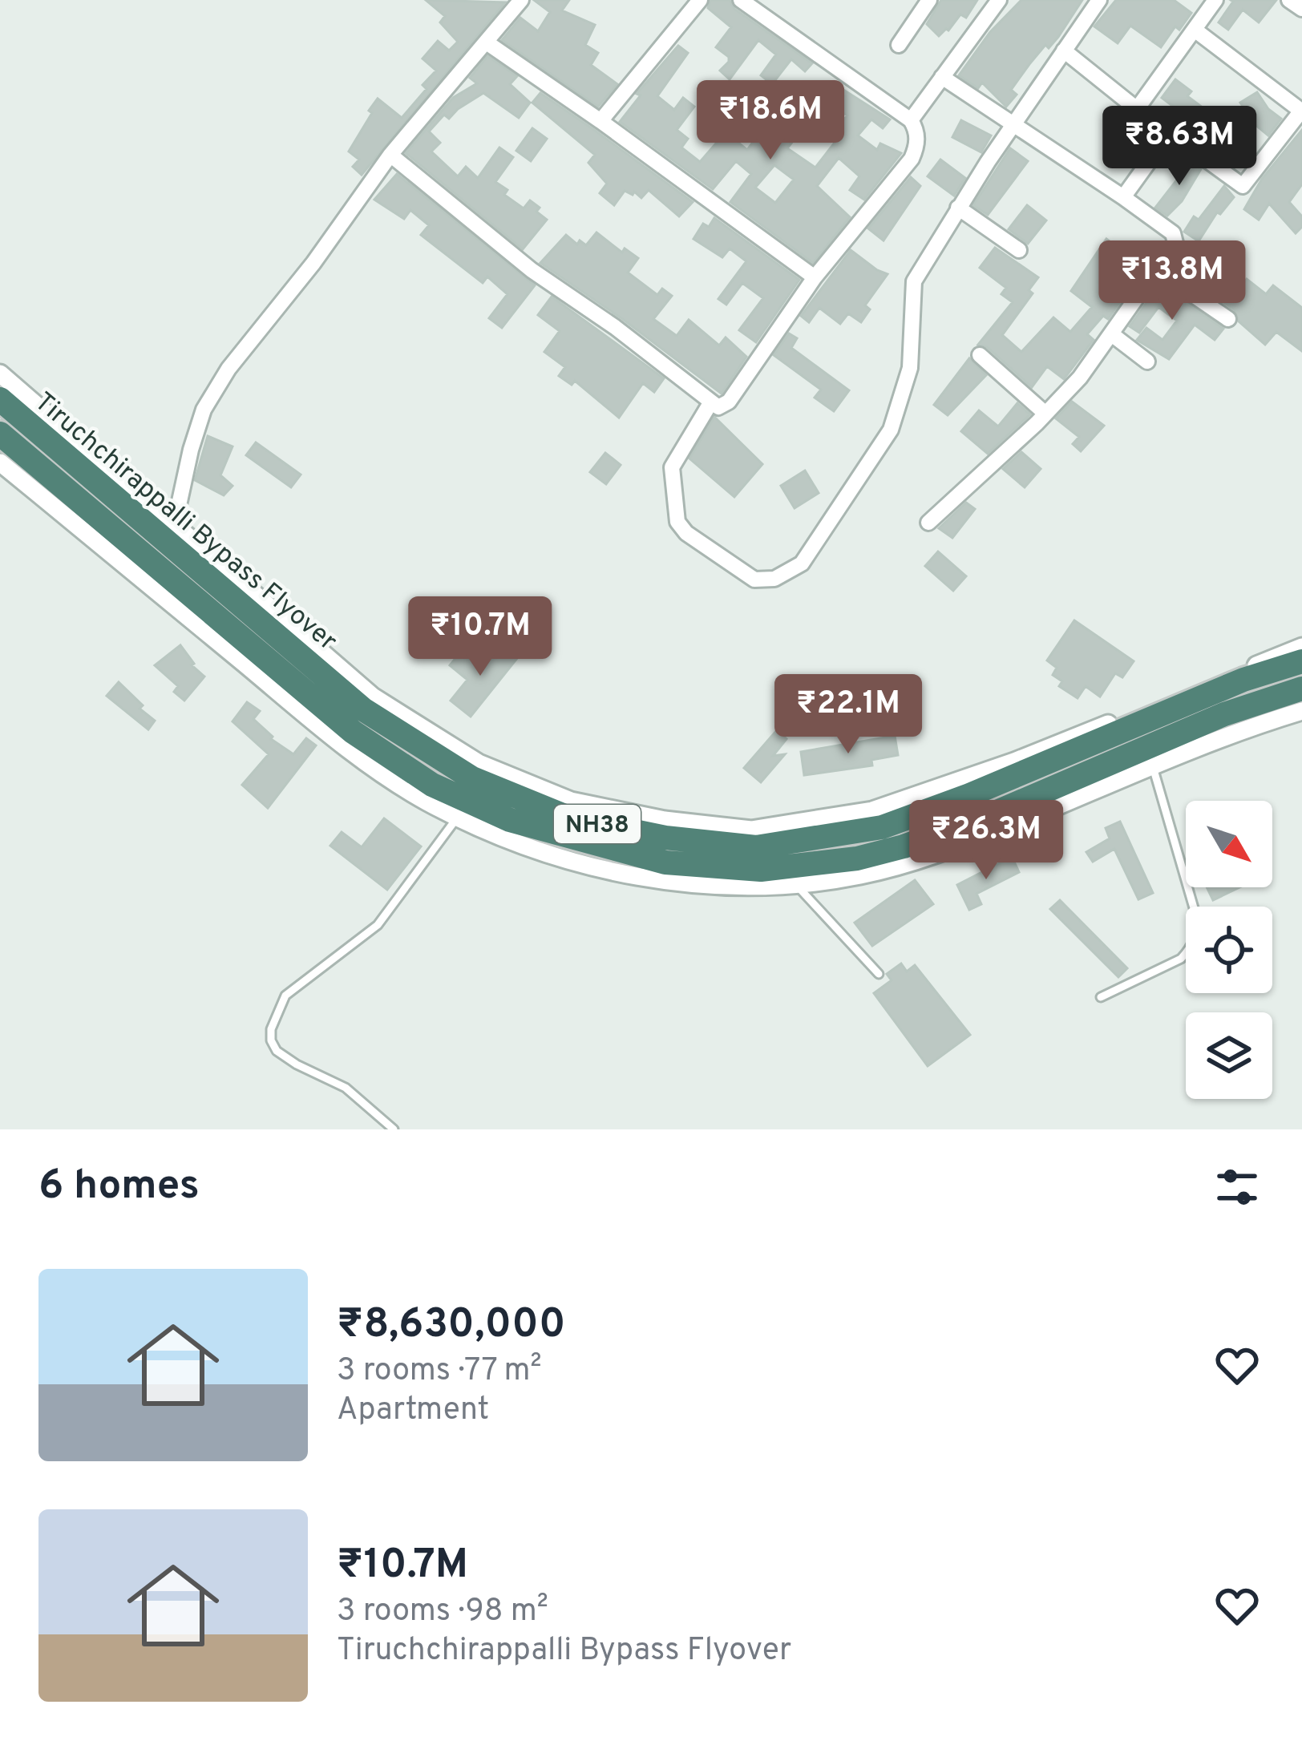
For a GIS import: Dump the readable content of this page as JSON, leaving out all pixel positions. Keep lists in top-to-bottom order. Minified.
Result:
{"streets":{"highway":["Tiruchchirappalli Bypass Flyover","NH38"]},"north":"bottom right","page":{"price":["₹18.6M","₹8.63M","₹13.8M","₹10.7M","₹22.1M","₹26.3M"],"heading":"6 homes","list":[{"name":"₹8,630,000","note":"3 rooms · 77 m² · Apartment"},{"name":"₹10.7M","note":"3 rooms · 98 m² · Tiruchchirappalli Bypass Flyover"}]}}
